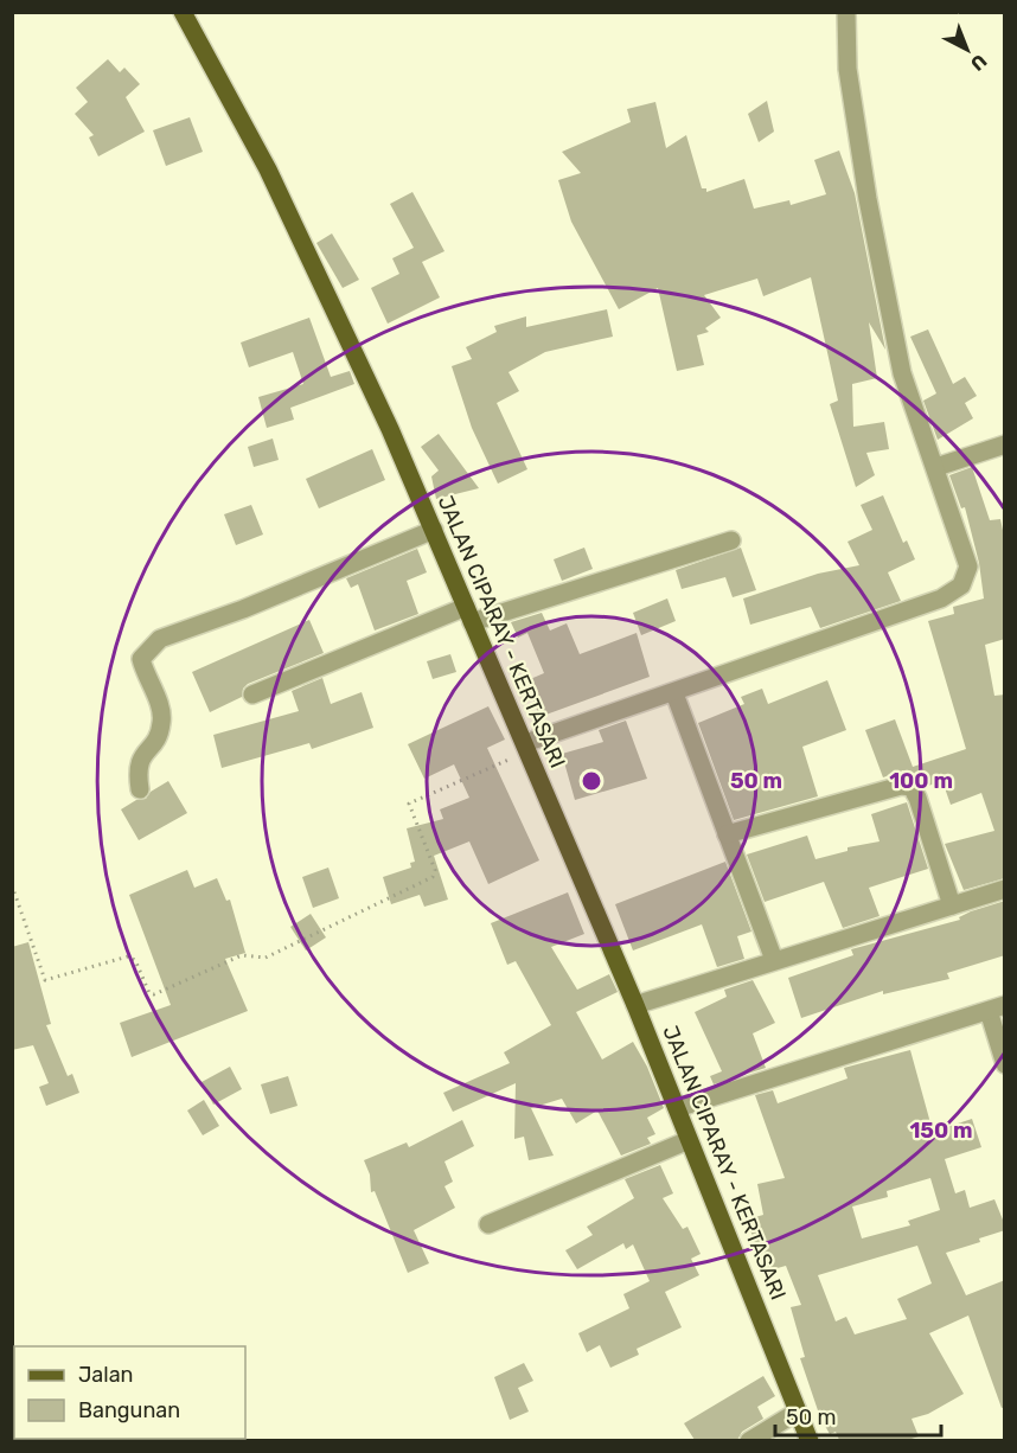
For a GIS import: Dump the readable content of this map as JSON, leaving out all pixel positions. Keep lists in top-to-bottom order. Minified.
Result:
{"streets":{"main road":["JALAN CIPARAY - KERTASARI"]},"legend":["Jalan","Bangunan"],"scale_bar":"50 m","north":"bottom right","rings":["50 m","100 m","150 m"]}
